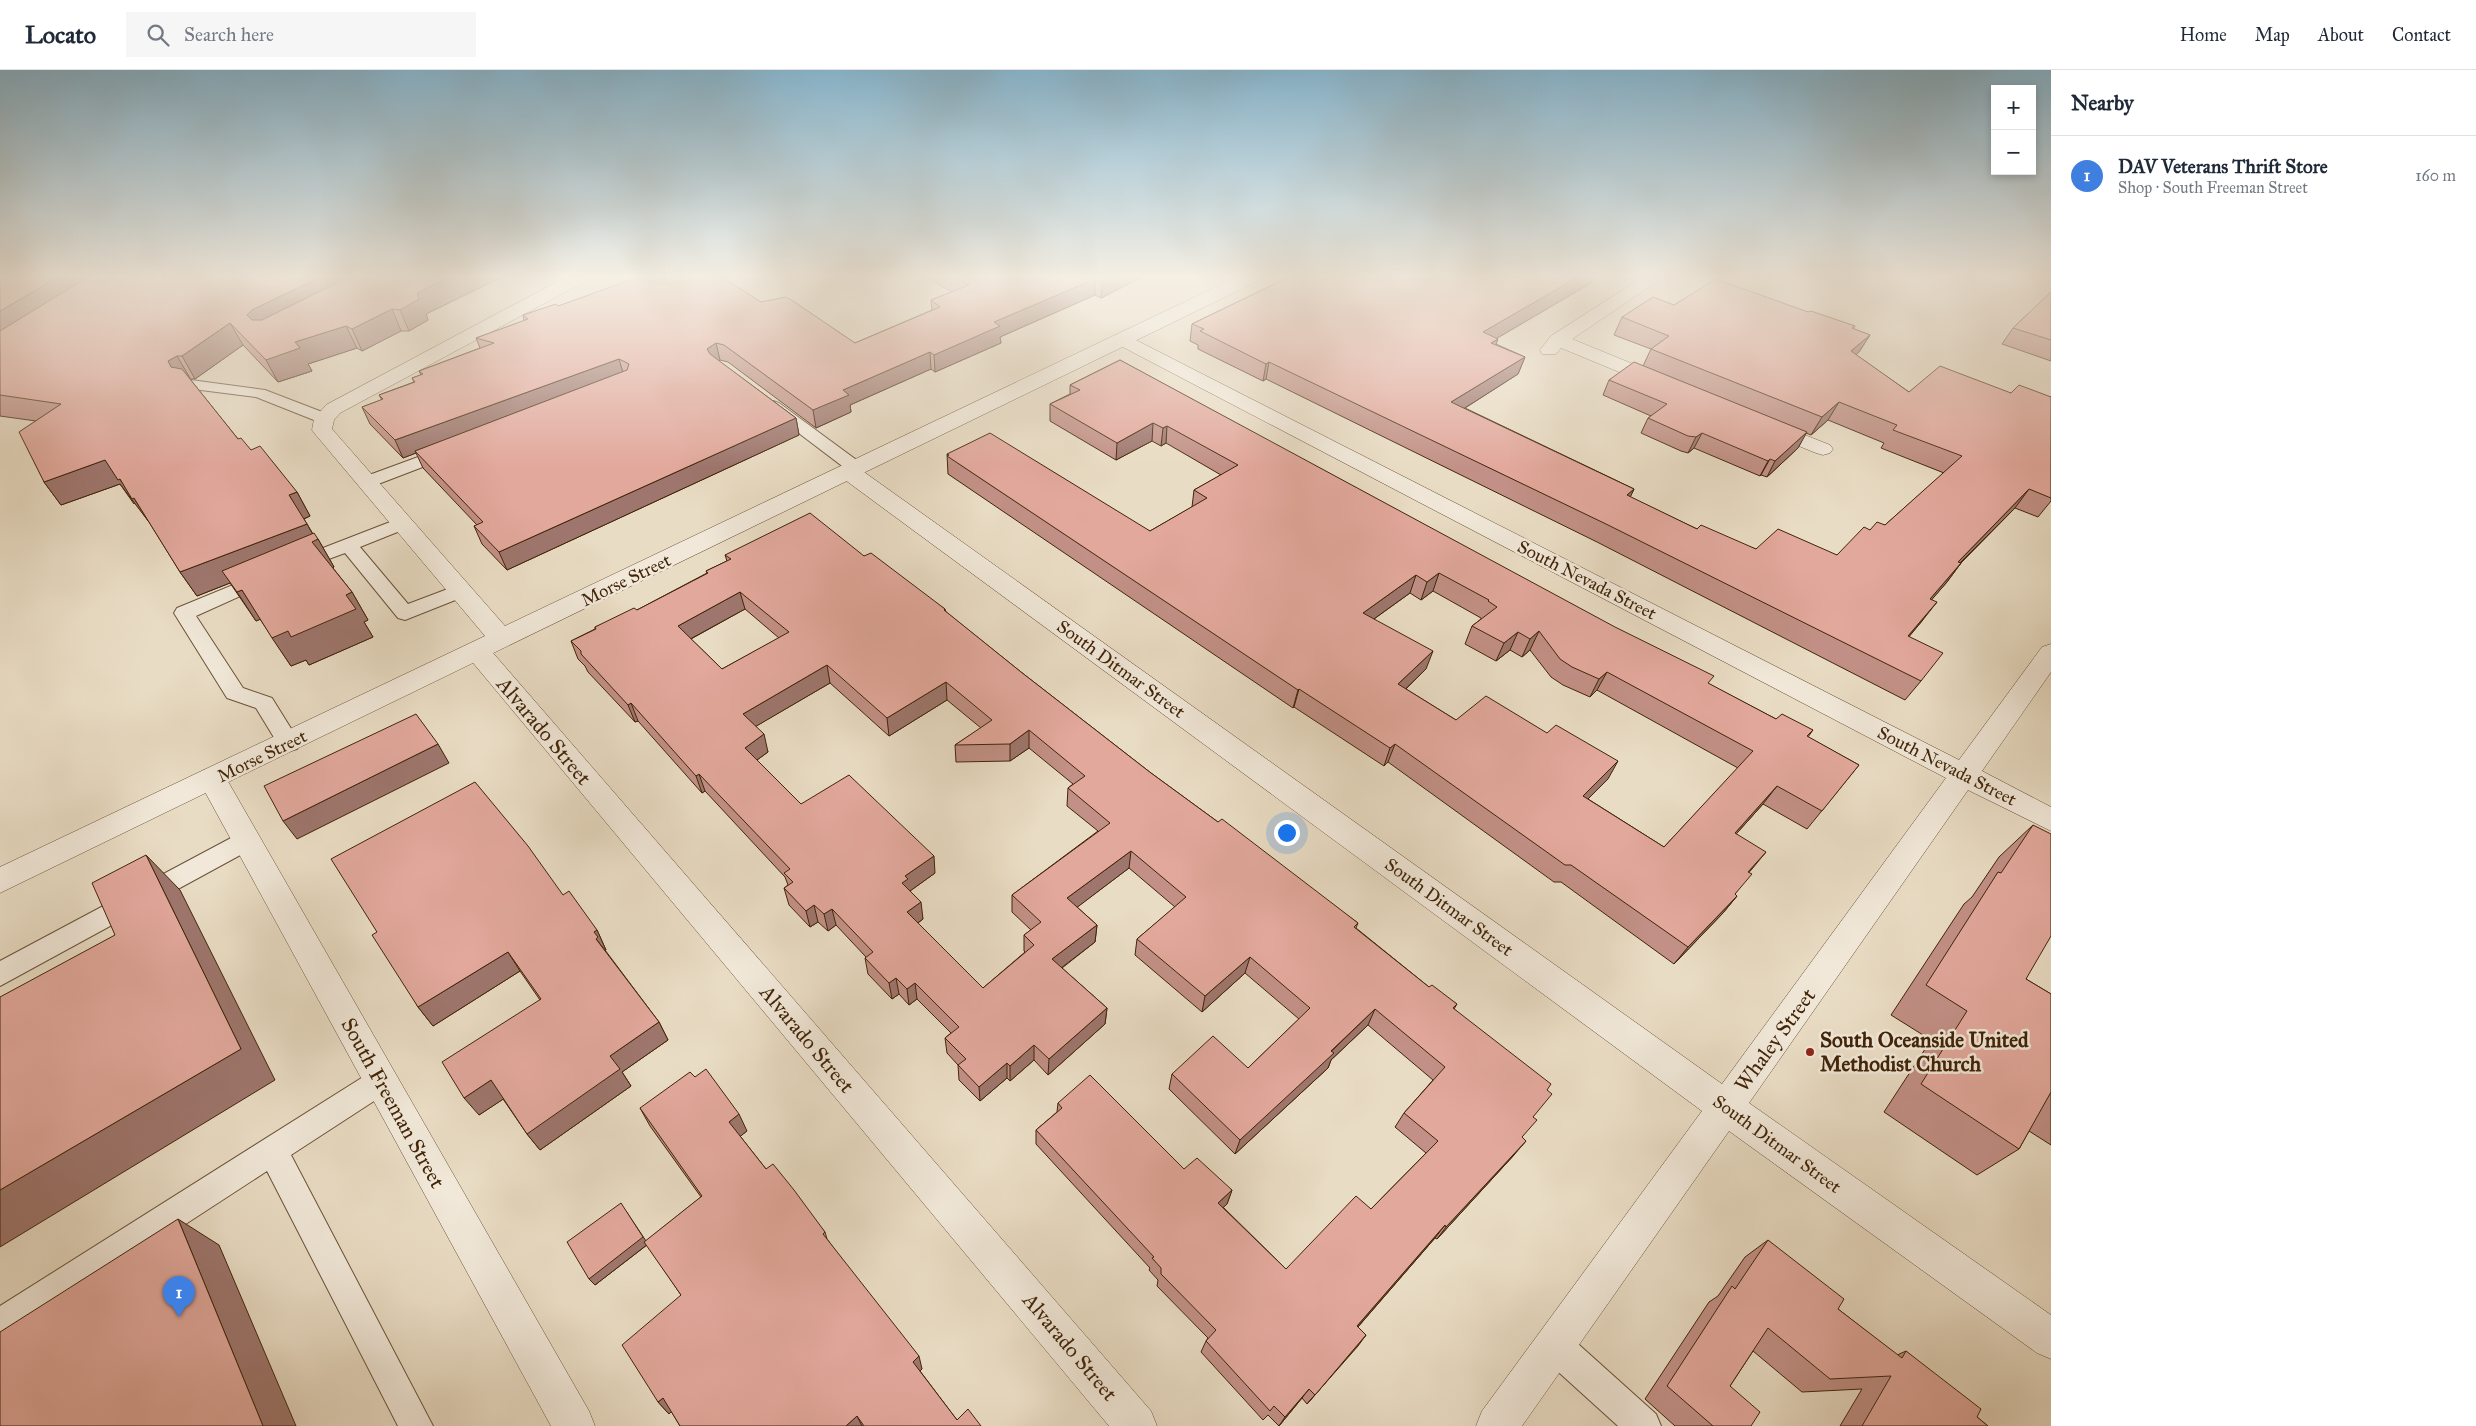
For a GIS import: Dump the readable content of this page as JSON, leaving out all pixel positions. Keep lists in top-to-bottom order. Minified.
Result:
{"streets":{"street":["Morse Street","South Nevada Street","South Ditmar Street","Alvarado Street","Whaley Street","South Freeman Street"]},"crossings":[["Morse Street","South Nevada Street"],["Morse Street","South Ditmar Street"],["Morse Street","Alvarado Street"],["Morse Street","South Freeman Street"],["South Nevada Street","Whaley Street"],["South Ditmar Street","Whaley Street"]],"places":["South Oceanside United Methodist Church"],"page":{"header":"Locato","search":"Search here","nav":["Home","Map","About","Contact"],"heading":"Nearby","map_buttons":["+","−"],"list":[{"mark":"1","name":"DAV Veterans Thrift Store","note":"Shop · South Freeman Street","value":"160 m"}],"pins":"1"}}
